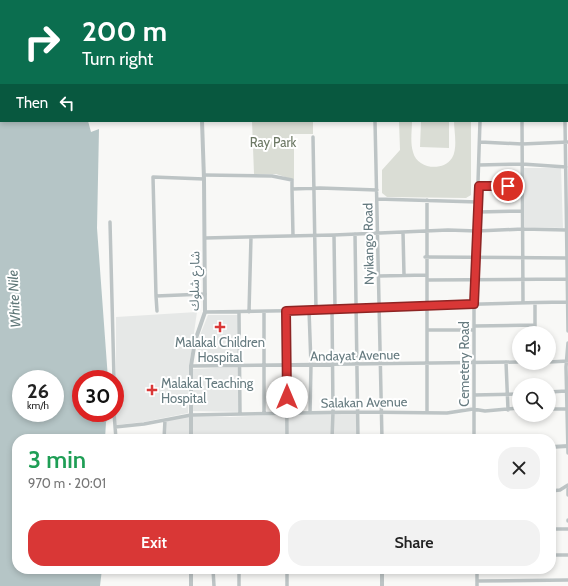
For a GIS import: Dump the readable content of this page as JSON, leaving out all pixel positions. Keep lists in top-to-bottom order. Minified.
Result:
{"streets":{"street":["Nyikango Road","شارع شلوك","Andayat Avenue","Cemetery Road","Salakan Avenue"]},"crossings":[["Nyikango Road","Andayat Avenue"],["Nyikango Road","Salakan Avenue"],["شارع شلوك","Andayat Avenue"],["شارع شلوك","Salakan Avenue"],["Andayat Avenue","Cemetery Road"],["Cemetery Road","Salakan Avenue"]],"water":["White Nile"],"parks":["Ray Park"],"places":{"health":["Malakal Children Hospital","Malakal Teaching Hospital"]},"page":{"turn":["200 m","Turn right"],"then":"Then","speed":"26 km/h","limit":"30","heading":["3 min","970 m · 20:01"],"buttons":["Exit","Share"]}}
